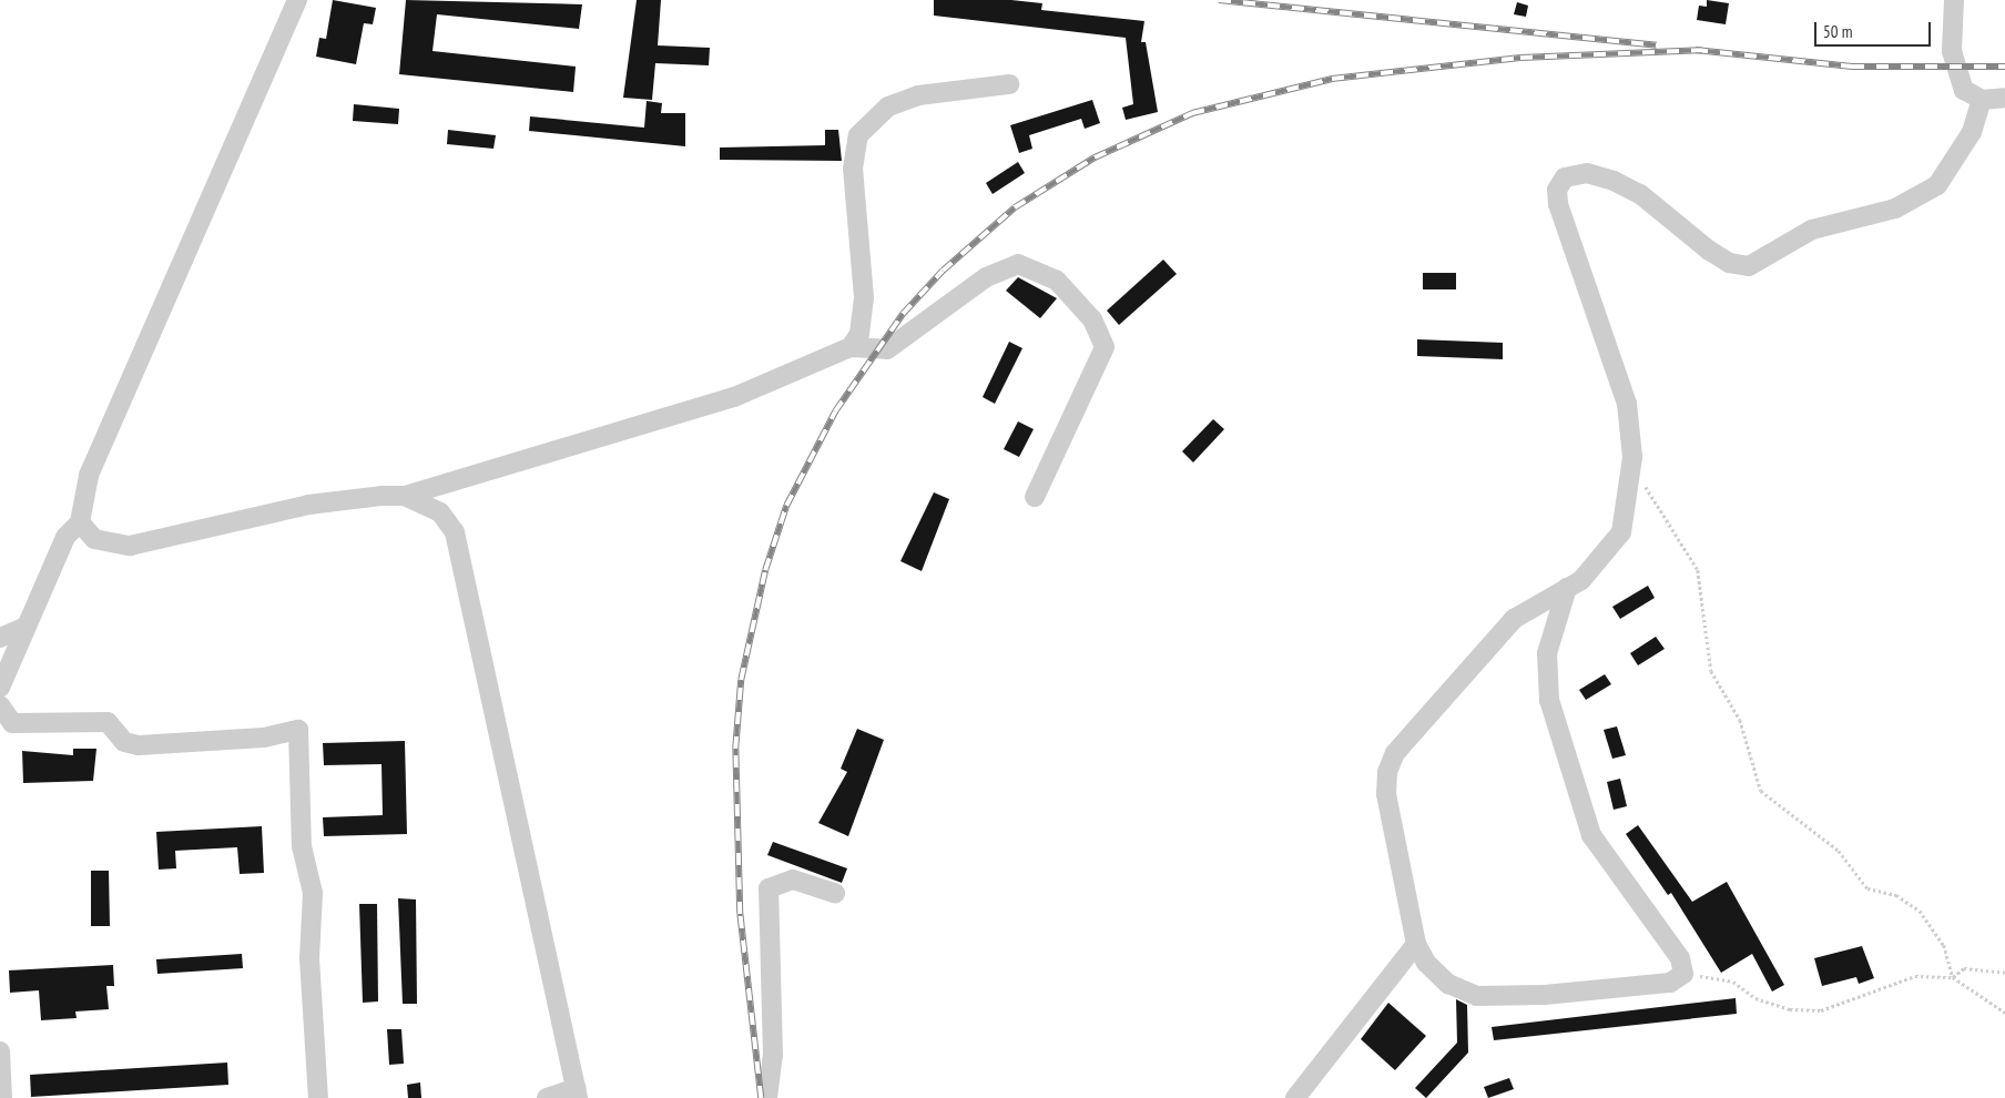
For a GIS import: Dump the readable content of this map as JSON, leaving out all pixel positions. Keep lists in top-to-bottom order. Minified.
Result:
{"scale_bar":"50 m"}
